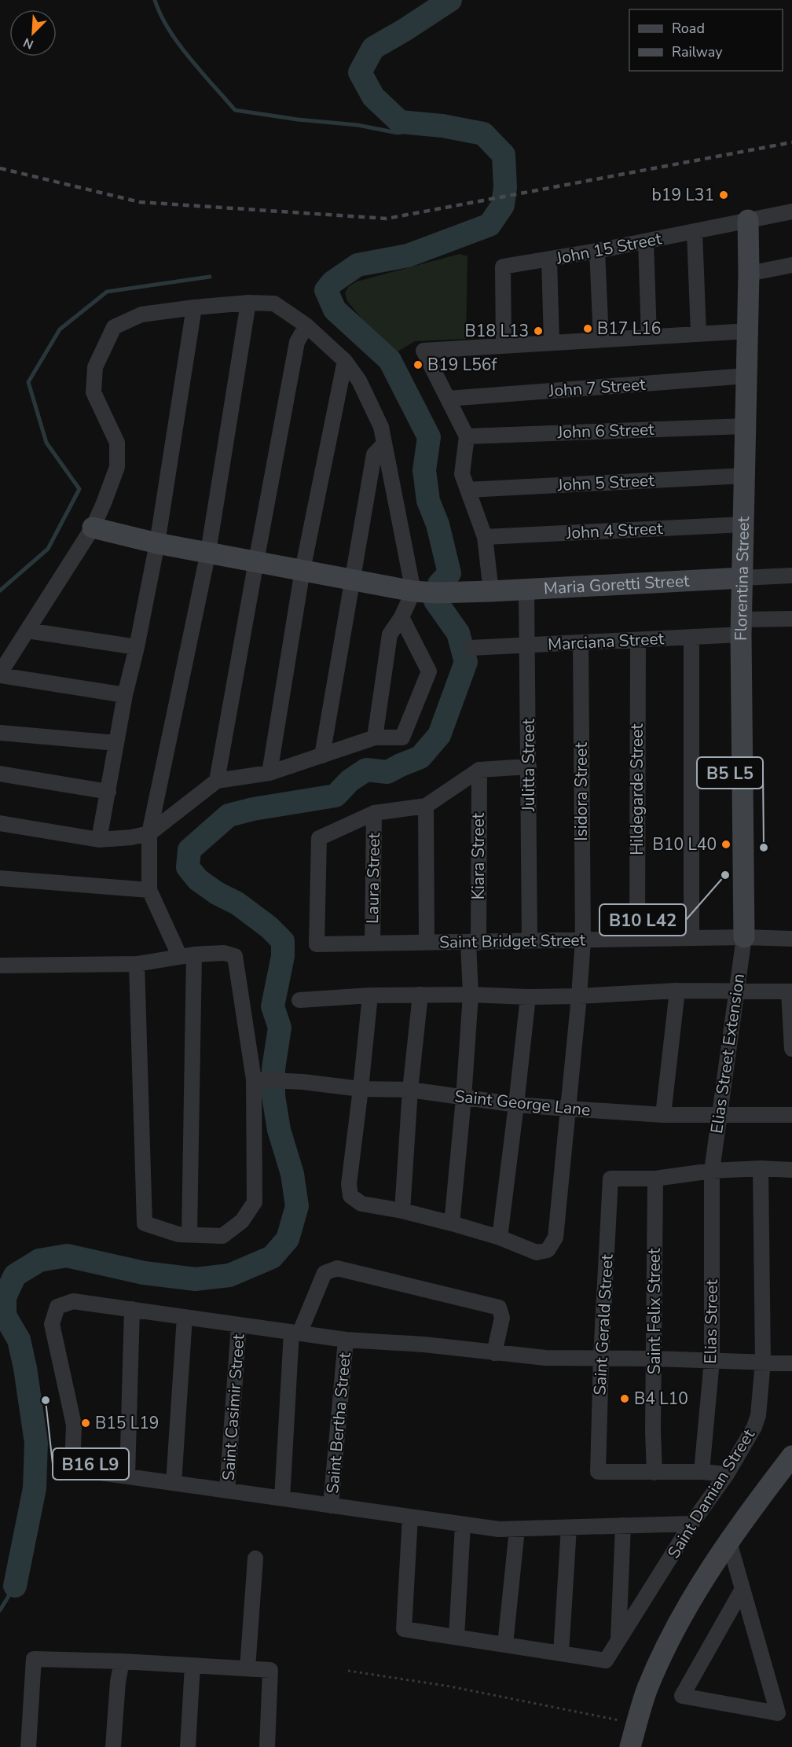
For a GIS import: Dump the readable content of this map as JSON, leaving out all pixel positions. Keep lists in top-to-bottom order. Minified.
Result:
{"streets":{"street":["John 15 Street","John 7 Street","John 6 Street","John 5 Street","John 4 Street","Florentina Street","Maria Goretti Street","Marciana Street","Julitta Street","Hildegarde Street","Isidora Street","Kiara Street","Laura Street","Saint Bridget Street","Elias Street Extension","Saint George Lane","Saint Felix Street","Elias Street","Saint Gerald Street","Saint Casimir Street","Saint Bertha Street","Saint Damian Street"]},"crossings":[["John 15 Street","Florentina Street"],["John 7 Street","Florentina Street"],["John 6 Street","Florentina Street"],["John 5 Street","Florentina Street"],["John 4 Street","Florentina Street"],["Florentina Street","Maria Goretti Street"],["Florentina Street","Marciana Street"],["Florentina Street","Saint Bridget Street"],["Florentina Street","Elias Street Extension"],["Maria Goretti Street","Julitta Street"],["Marciana Street","Julitta Street"],["Marciana Street","Hildegarde Street"],["Marciana Street","Isidora Street"],["Julitta Street","Saint Bridget Street"],["Hildegarde Street","Saint Bridget Street"],["Isidora Street","Kiara Street"],["Isidora Street","Saint Bridget Street"],["Isidora Street","Saint George Lane"],["Kiara Street","Saint Bridget Street"],["Kiara Street","Saint George Lane"],["Laura Street","Saint Bridget Street"],["Saint Bridget Street","Elias Street Extension"],["Elias Street Extension","Saint George Lane"],["Elias Street Extension","Elias Street"],["Saint Felix Street","Saint Gerald Street"]],"places":["b19 L31","B17 L16","B18 L13","B19 L56f","B10 L40","B5 L5","B10 L42","B4 L10","B16 L9","B15 L19"],"legend":["Road","Railway"],"north":"bottom left"}
